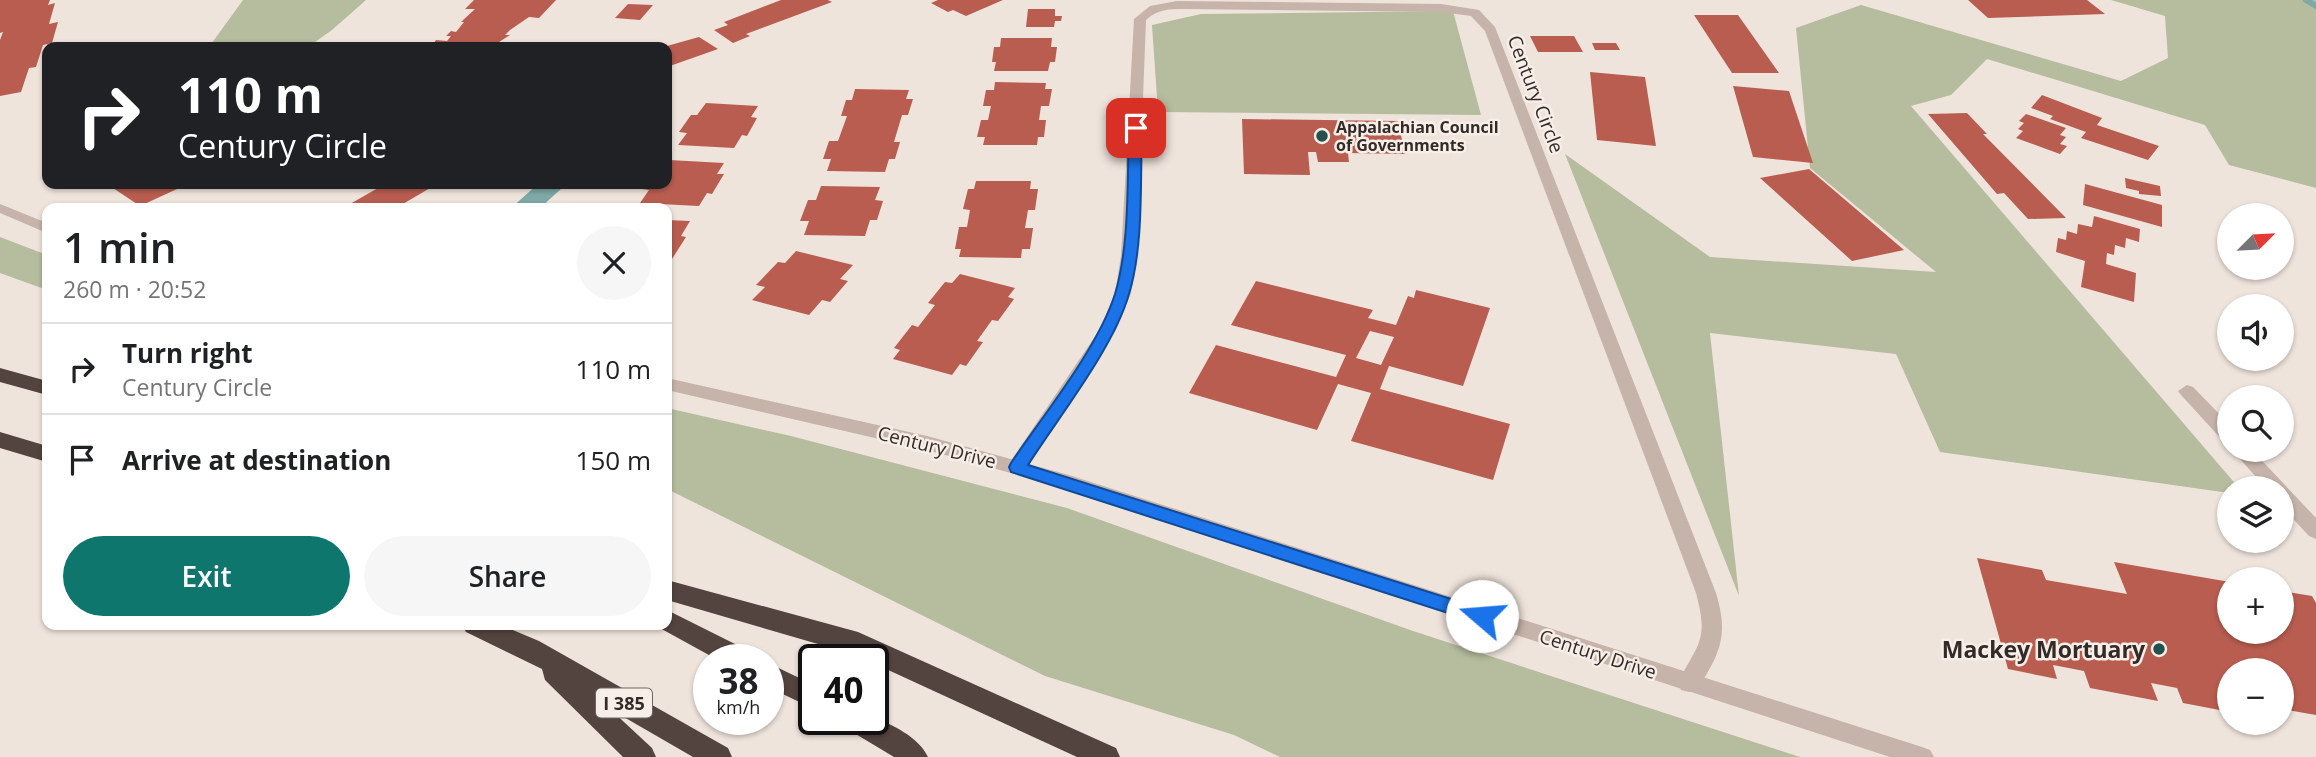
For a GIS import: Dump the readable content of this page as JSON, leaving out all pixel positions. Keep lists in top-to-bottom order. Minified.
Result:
{"streets":{"highway":["I 385"],"street":["Century Circle","Century Drive"]},"crossings":[["Century Circle","Century Drive"]],"places":["Appalachian Council of Governments","Mackey Mortuary"],"north":"top right","page":{"turn":["110 m","Century Circle"],"map_buttons":["+","−"],"heading":["1 min","260 m · 20:52"],"list":[{"name":"Turn right","note":"Century Circle","value":"110 m"},{"name":"Arrive at destination","value":"150 m"}],"buttons":["Exit","Share"],"speed":"38 km/h","limit":"40"}}
